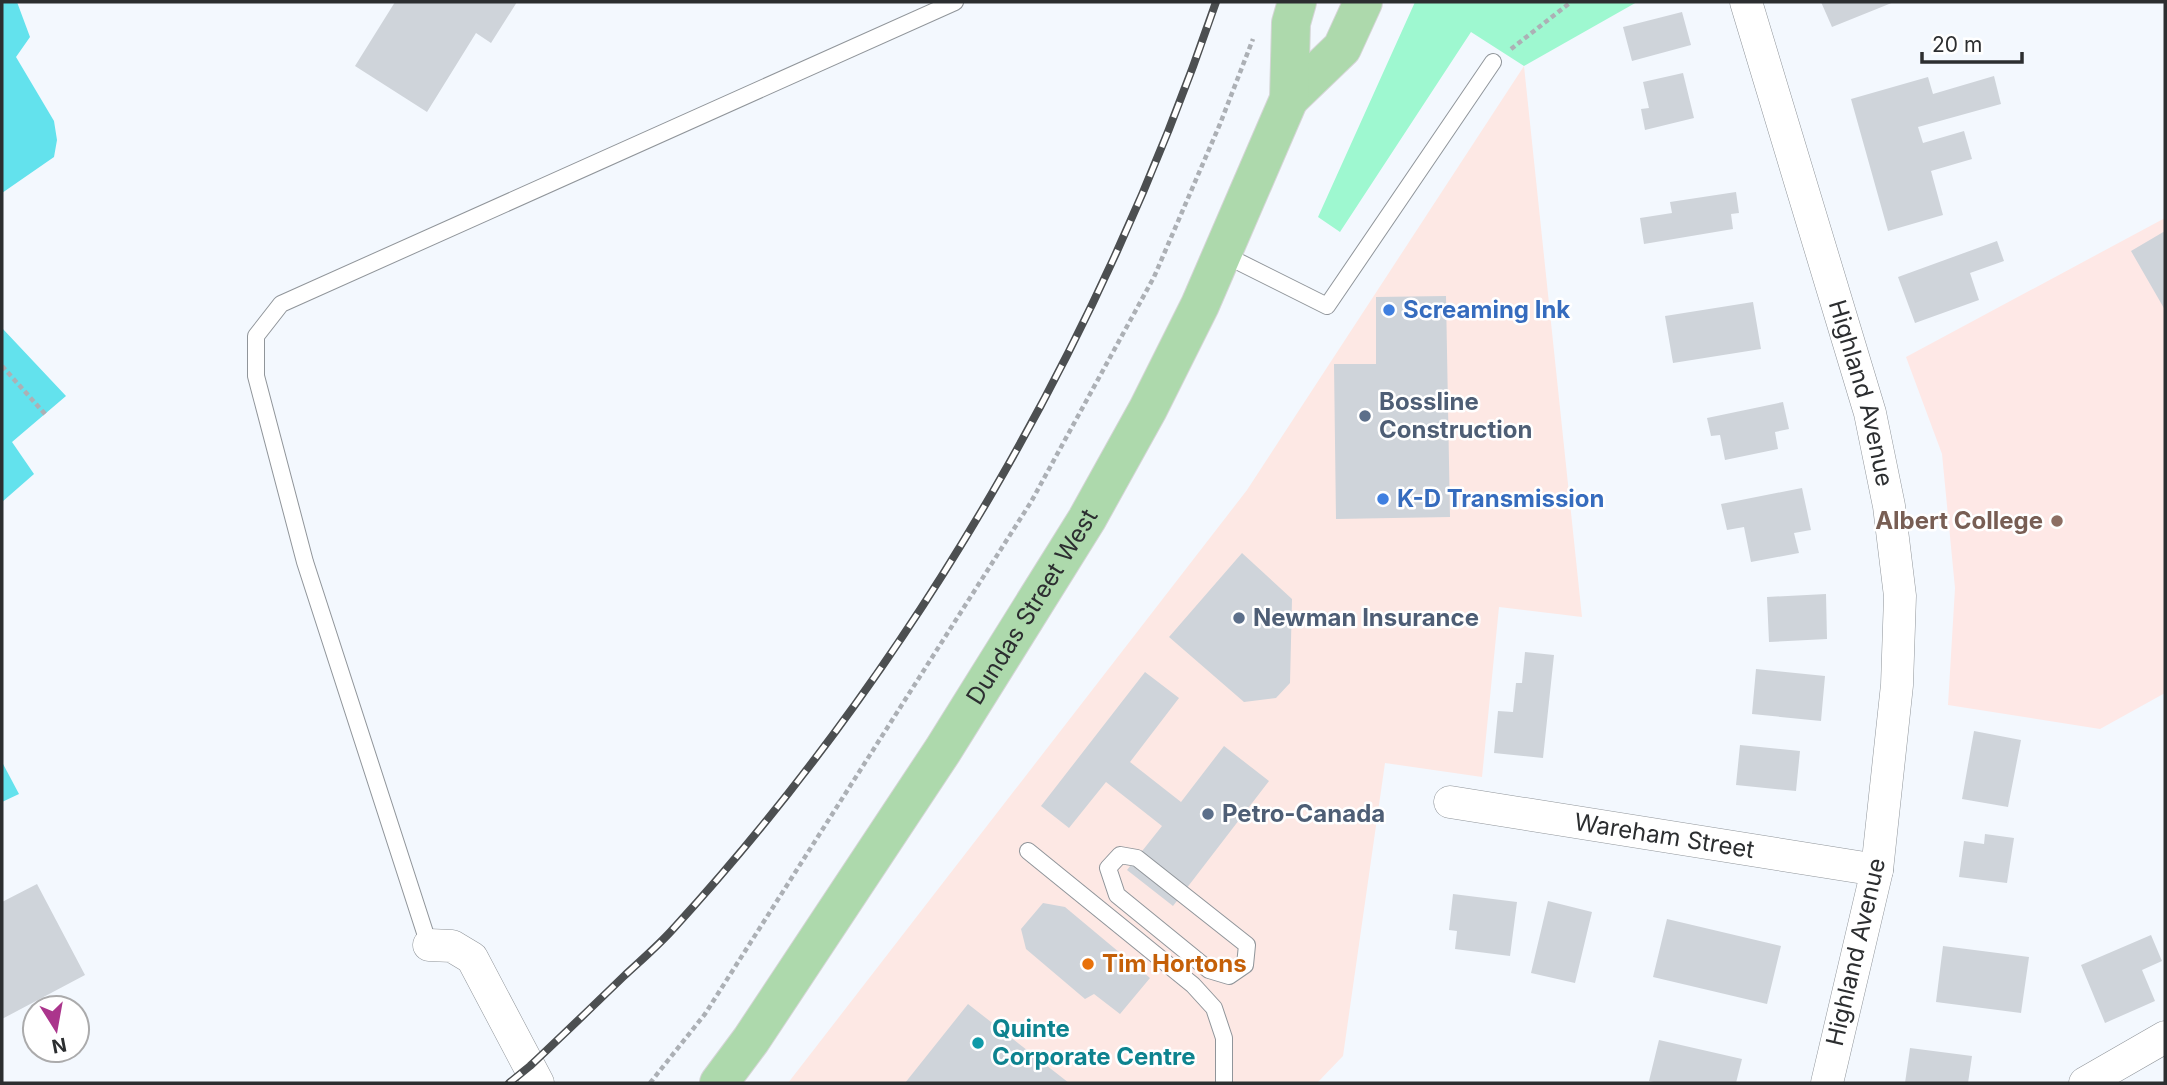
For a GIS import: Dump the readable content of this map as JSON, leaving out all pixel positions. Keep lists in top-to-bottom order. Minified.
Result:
{"streets":{"main road":["Dundas Street West"],"street":["Highland Avenue","Wareham Street"]},"crossings":[["Highland Avenue","Wareham Street"]],"places":["Screaming Ink","Bossline Construction","K-D Transmission","Albert College","Newman Insurance","Petro-Canada","Tim Hortons","Quinte Corporate Centre"],"scale_bar":"20 m","north":"bottom"}
